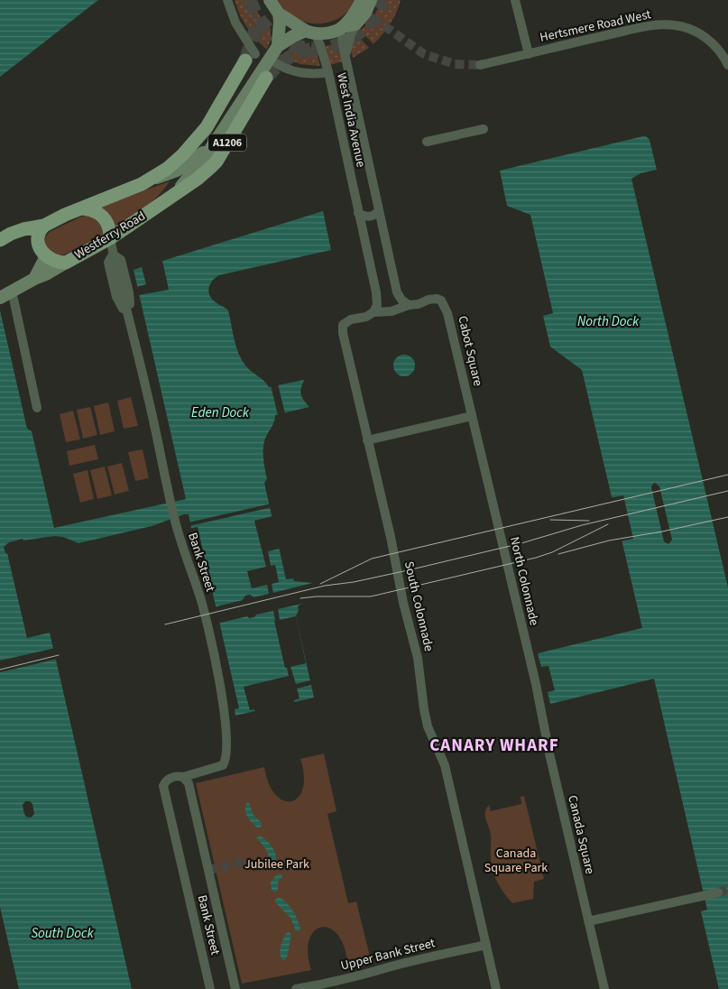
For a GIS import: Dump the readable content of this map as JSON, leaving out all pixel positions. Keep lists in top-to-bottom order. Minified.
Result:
{"streets":{"main road":["A1206","Westferry Road"],"street":["Hertsmere Road West","West India Avenue","Cabot Square","Bank Street","North Colonnade","South Colonnade","Canada Square","Upper Bank Street"]},"crossings":[["West India Avenue","Westferry Road"],["West India Avenue","Cabot Square"],["Westferry Road","Bank Street"],["Cabot Square","North Colonnade"],["Cabot Square","South Colonnade"],["North Colonnade","Canada Square"],["South Colonnade","Upper Bank Street"]],"districts":["CANARY WHARF"],"water":["North Dock","Eden Dock","South Dock"],"parks":["Canada Square Park","Jubilee Park"]}
